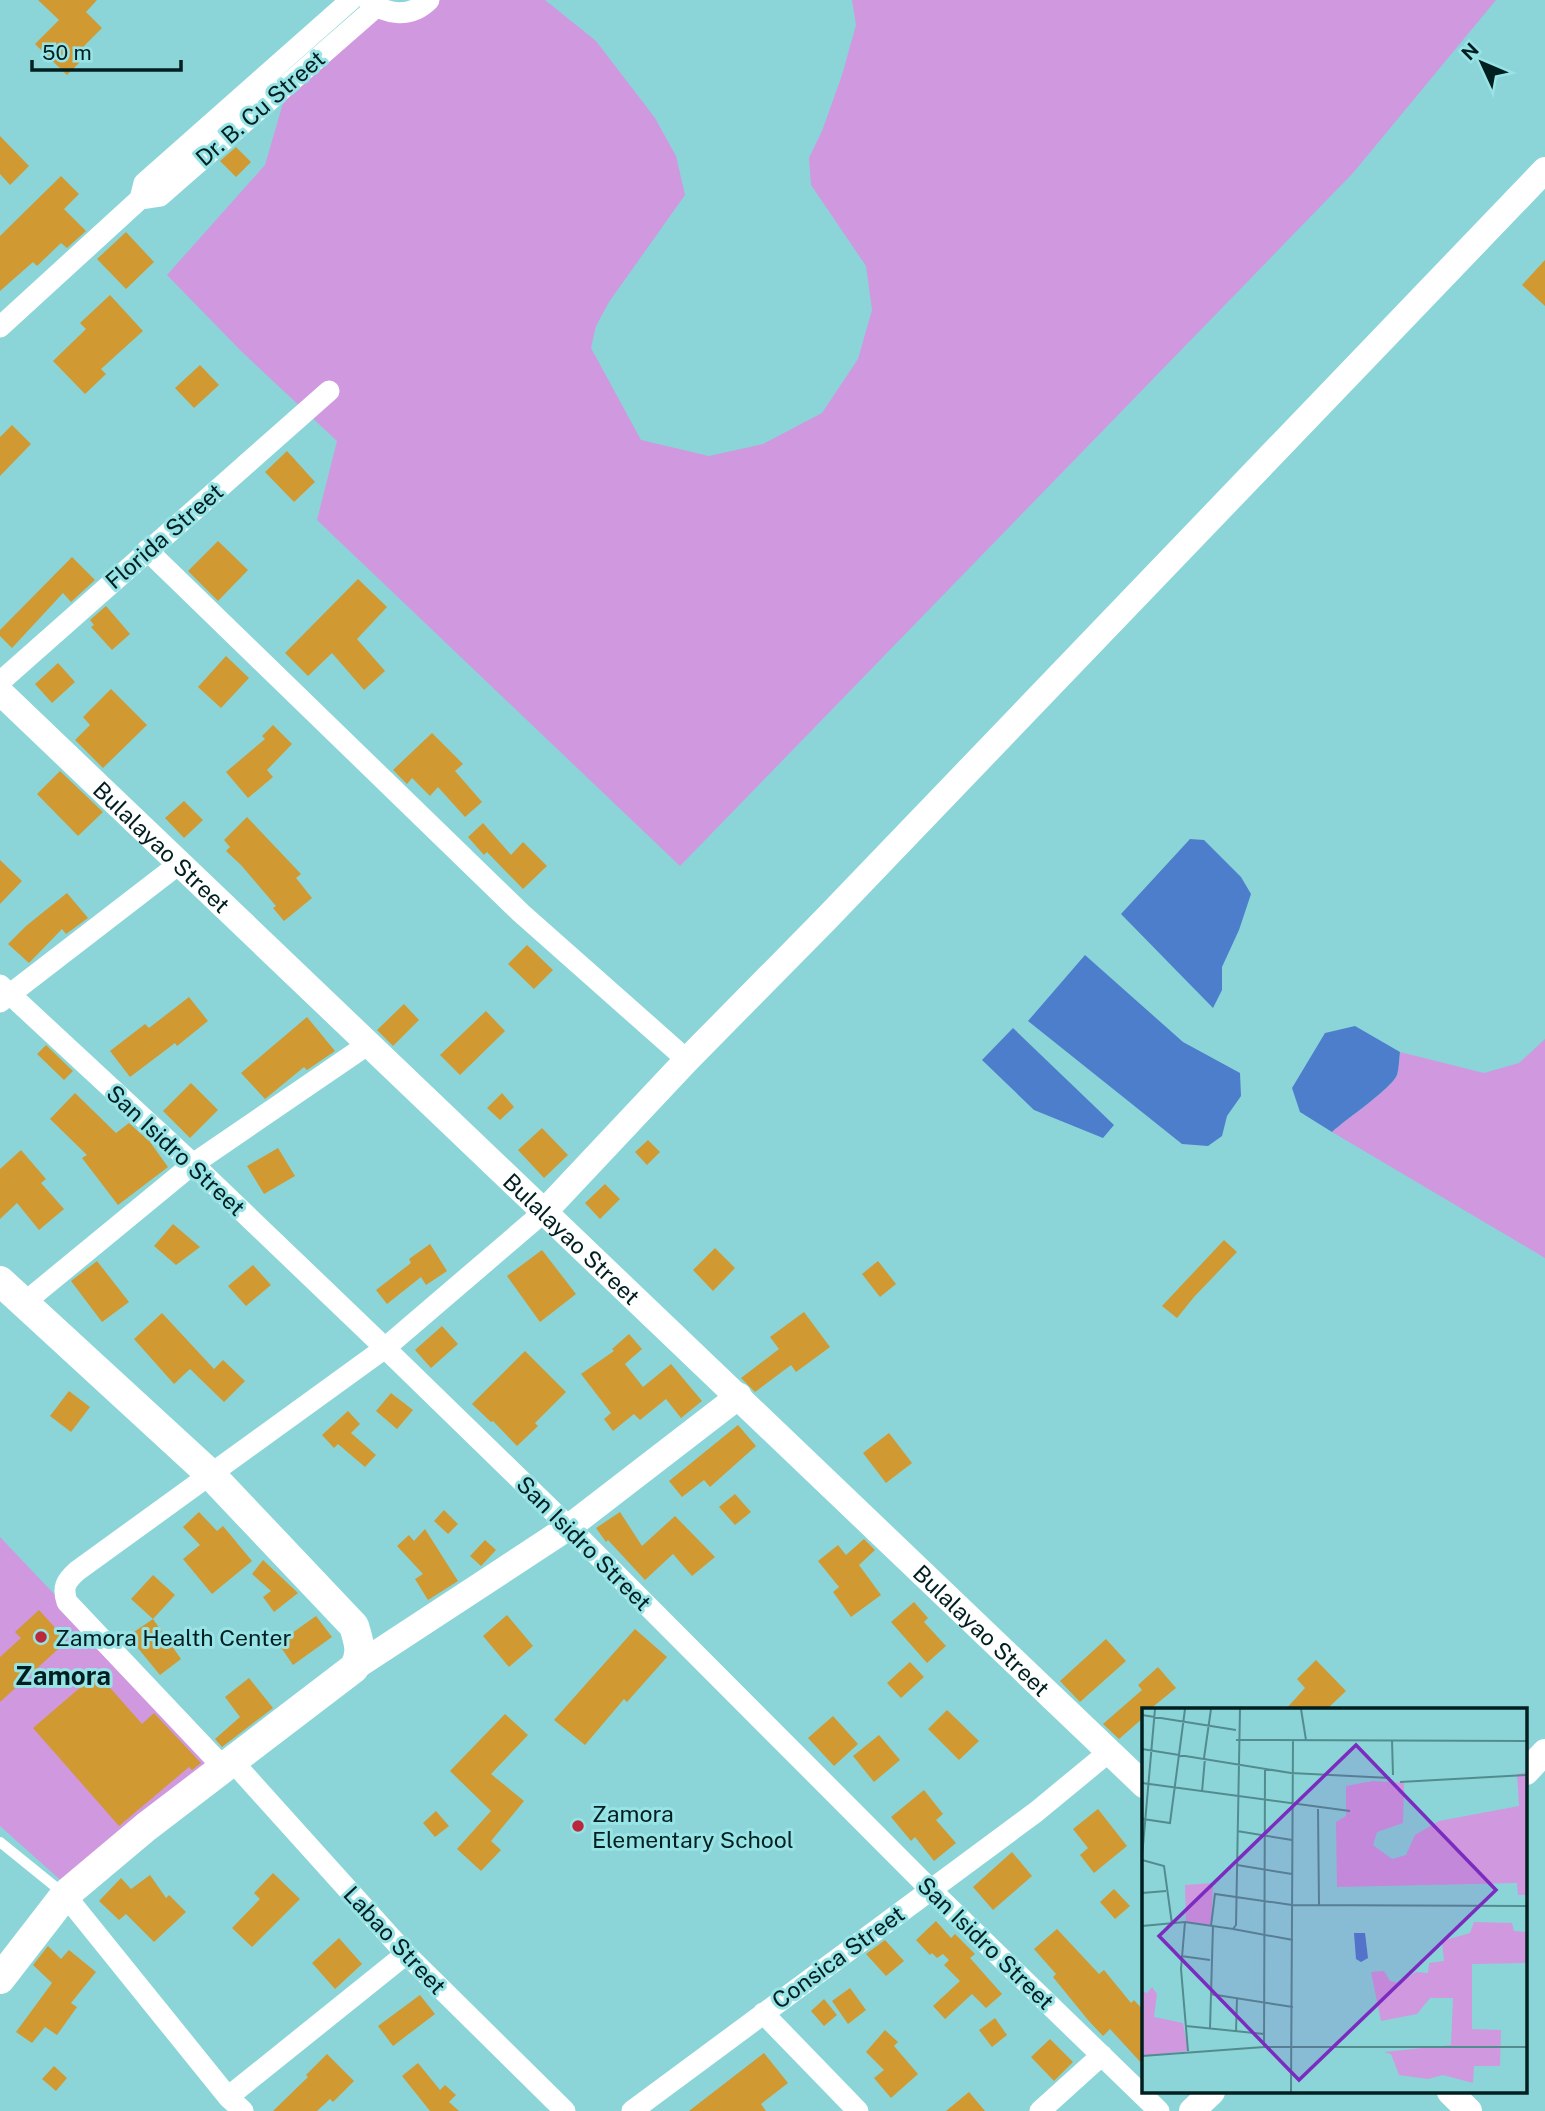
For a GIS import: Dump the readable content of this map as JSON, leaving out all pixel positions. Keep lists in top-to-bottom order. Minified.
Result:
{"streets":{"street":["Dr. B. Cu Street","Florida Street","Bulalayao Street","San Isidro Street","Labao Street","Consica Street"]},"crossings":[["Bulalayao Street","Consica Street"],["San Isidro Street","Consica Street"]],"districts":["Zamora"],"places":["Zamora Health Center","Zamora Elementary School"],"scale_bar":"50 m","north":"top left"}
